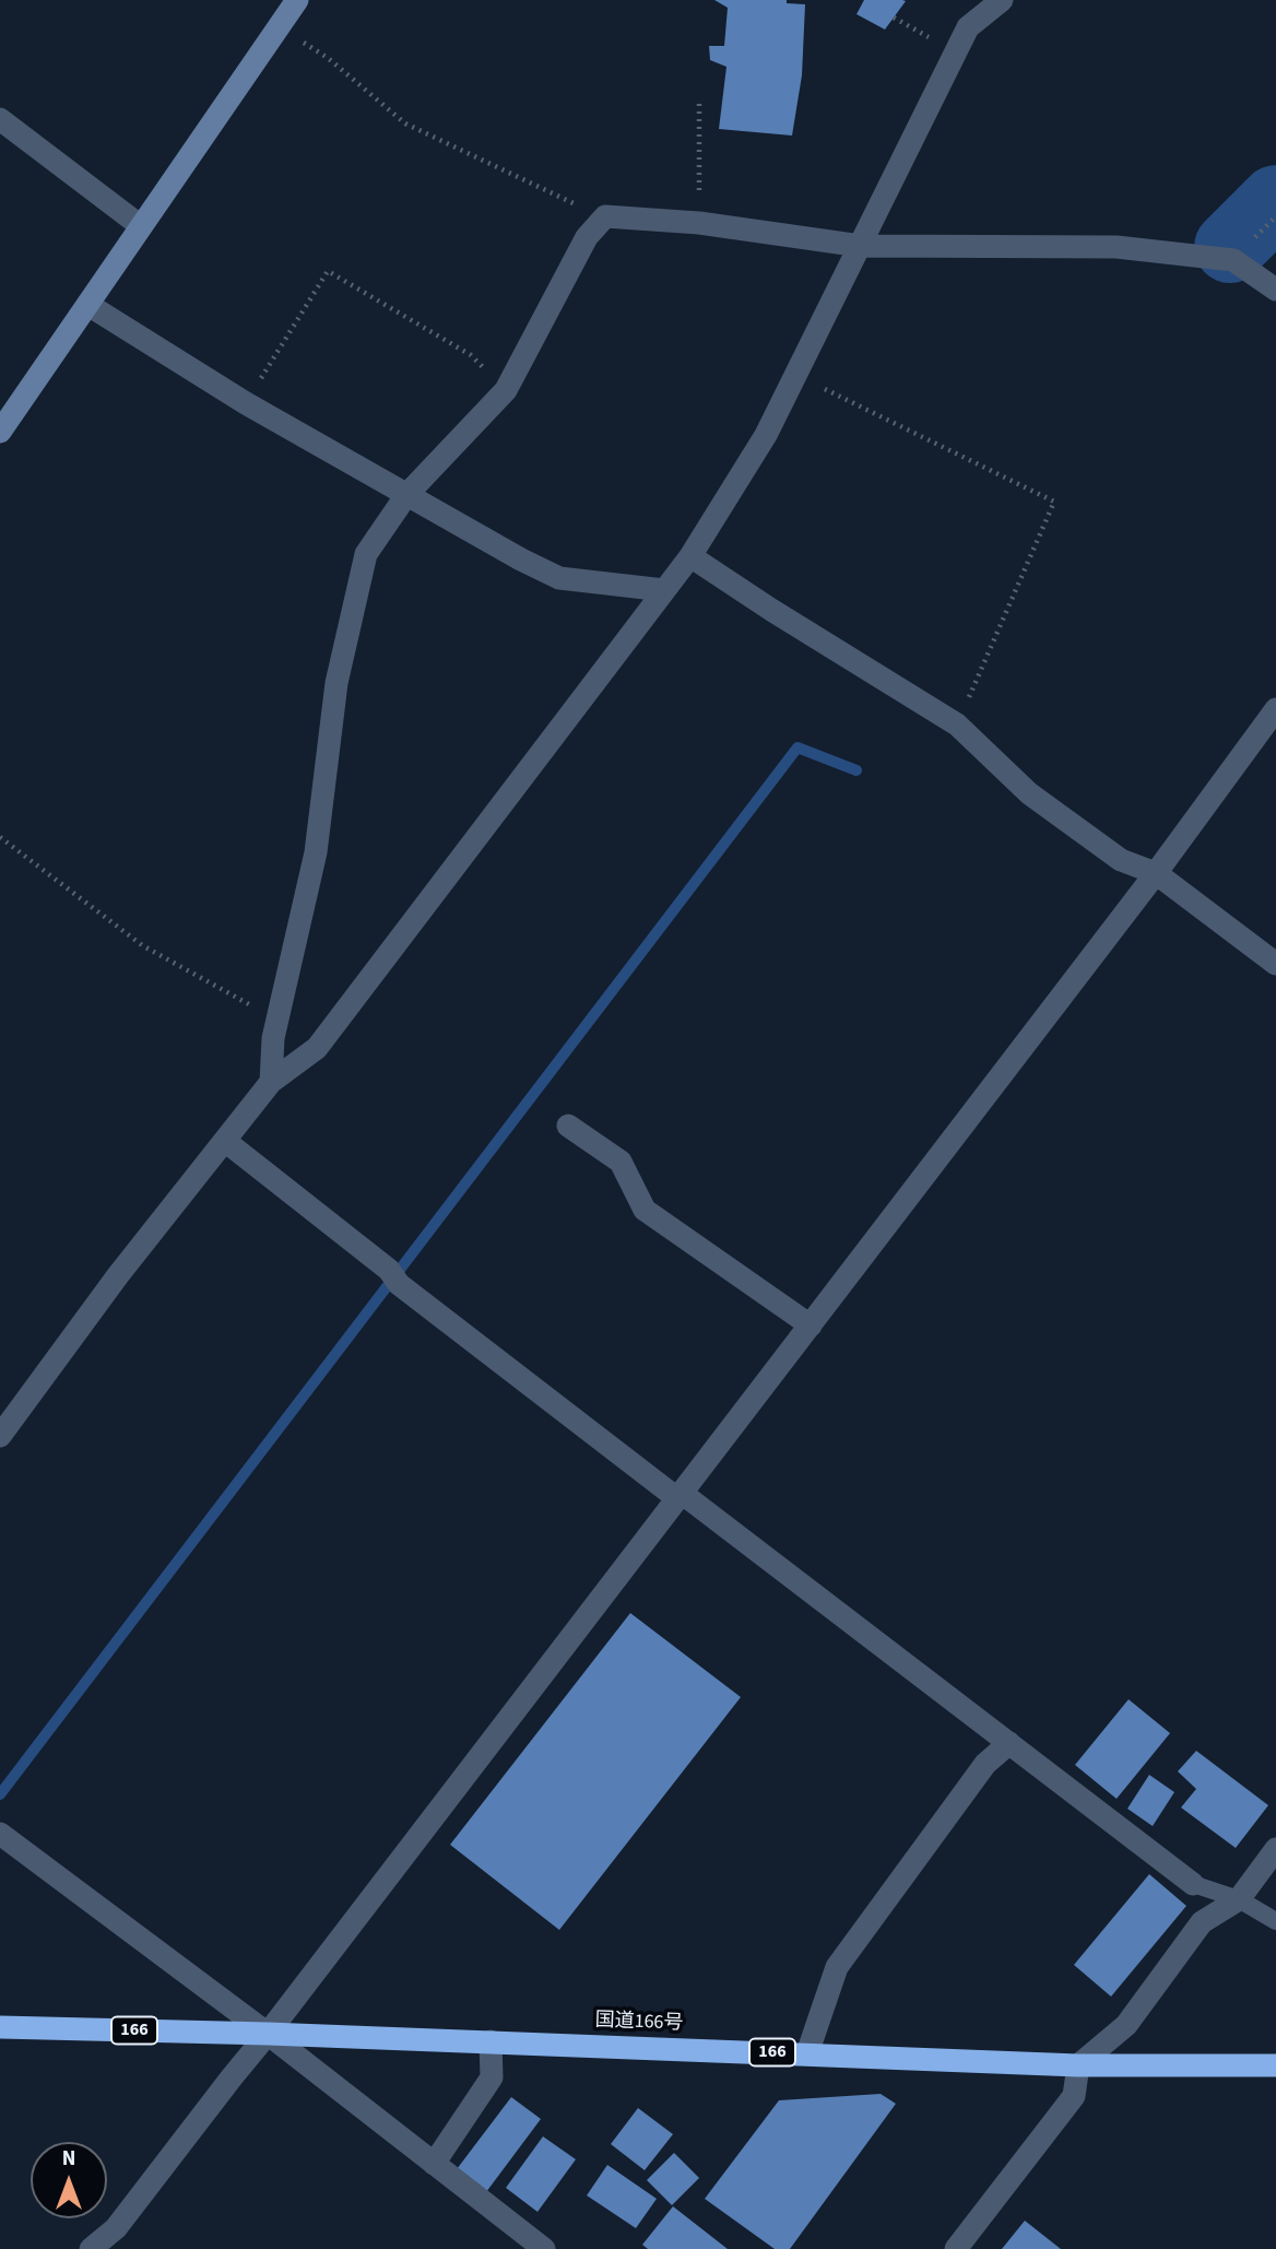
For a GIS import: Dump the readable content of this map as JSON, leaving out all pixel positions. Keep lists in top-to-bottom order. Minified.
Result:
{"streets":{"highway":["国道166号","166"]},"north":"top"}
